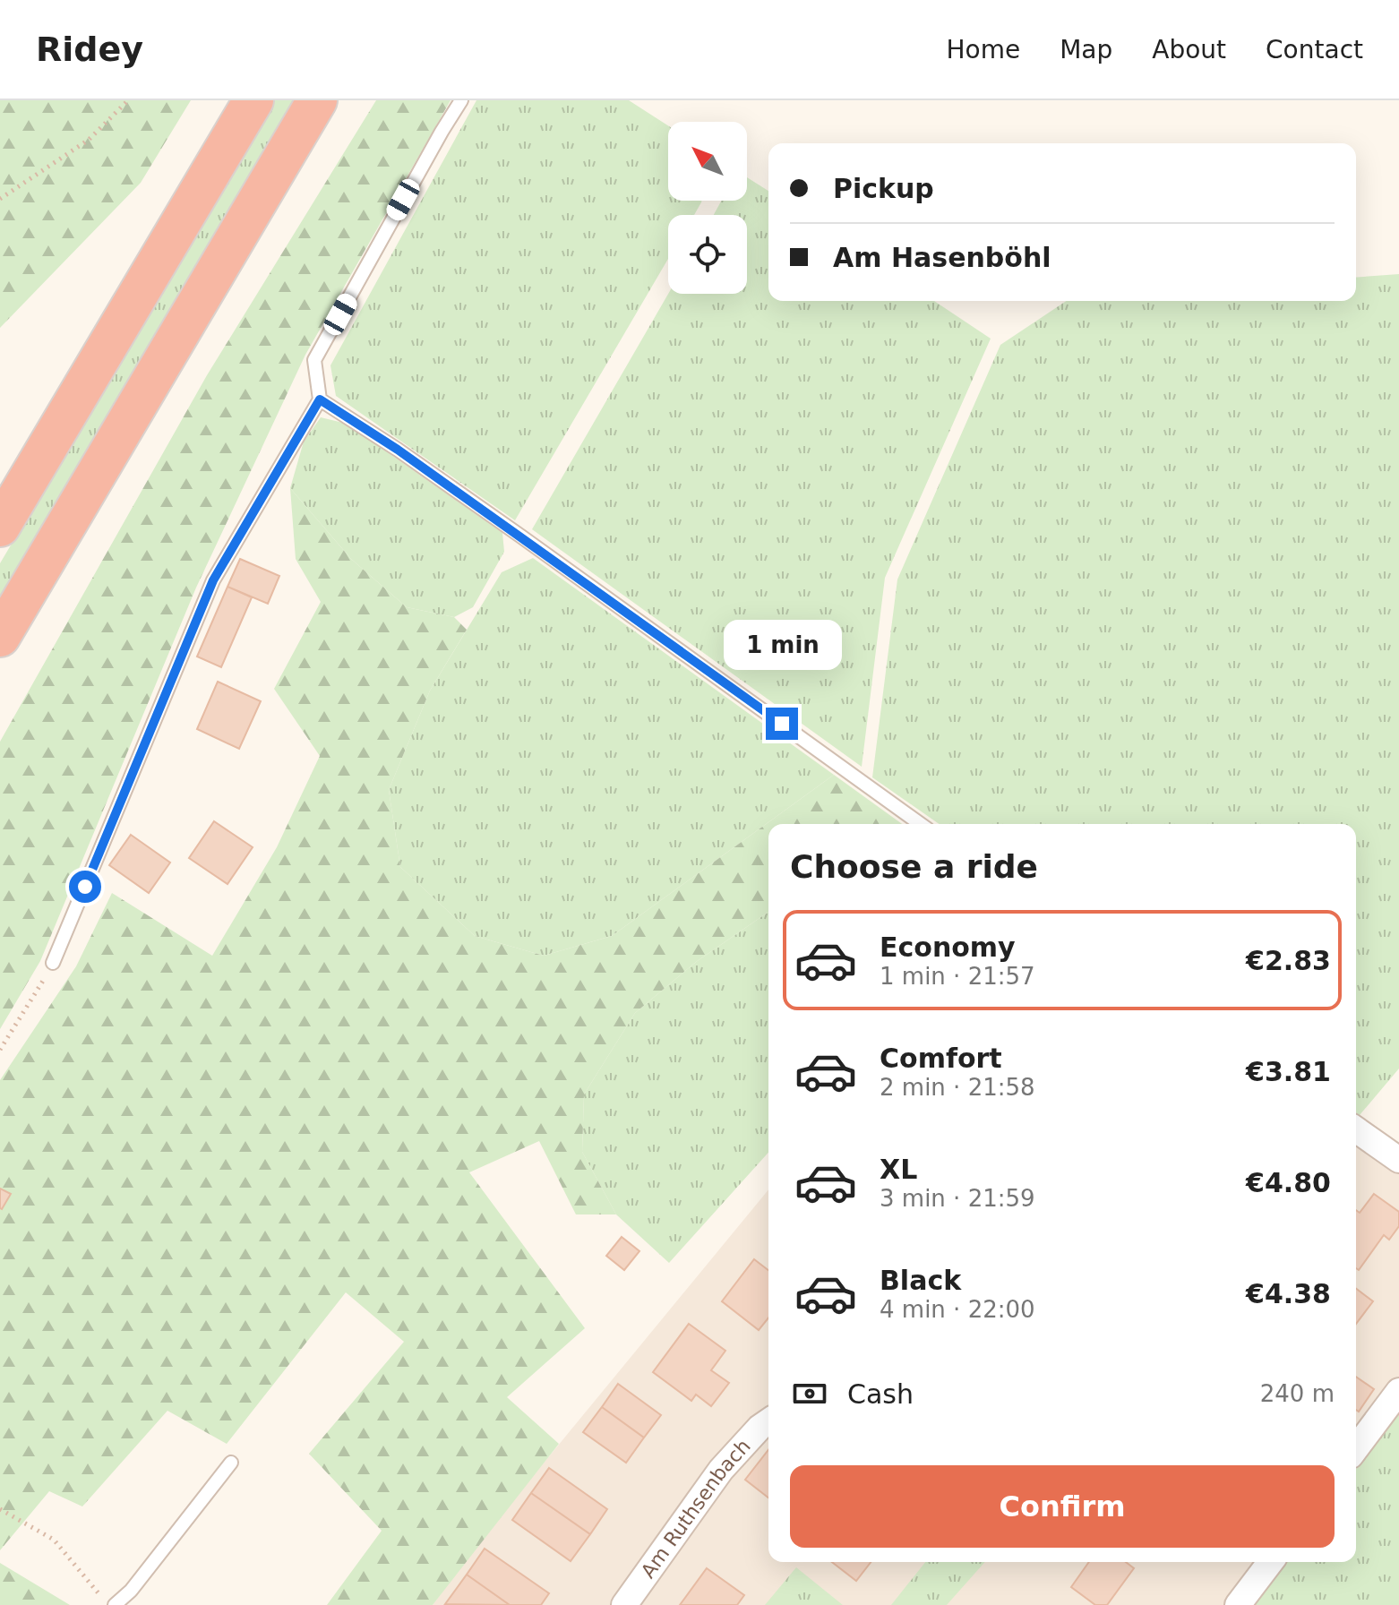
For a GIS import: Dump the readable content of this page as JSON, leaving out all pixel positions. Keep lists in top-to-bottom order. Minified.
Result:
{"streets":{"street":["Am Ruthsenbach"]},"north":"top left","page":{"header":"Ridey","nav":["Home","Map","About","Contact"],"banner":["Pickup","Am Hasenböhl"],"bubble":"1 min","heading":"Choose a ride","list":[{"name":"Economy","note":"1 min · 21:57","value":"€2.83"},{"name":"Comfort","note":"2 min · 21:58","value":"€3.81"},{"name":"XL","note":"3 min · 21:59","value":"€4.80"},{"name":"Black","note":"4 min · 22:00","value":"€4.38"}],"pay":["Cash","240 m"],"buttons":"Confirm"}}
